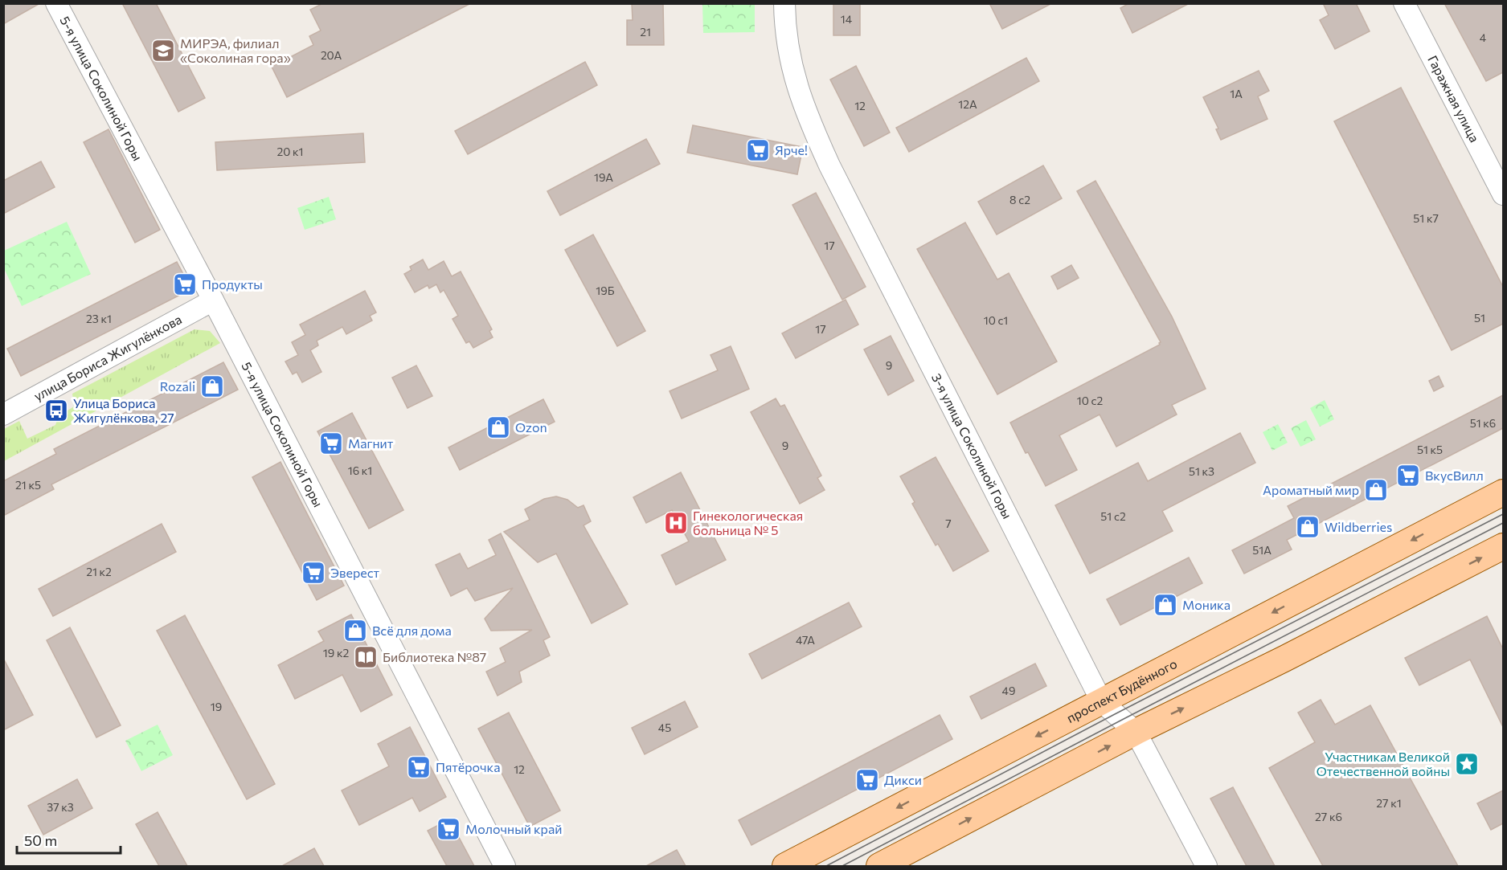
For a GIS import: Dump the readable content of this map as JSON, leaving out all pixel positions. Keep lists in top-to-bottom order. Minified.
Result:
{"streets":{"main road":["проспект Будённого"],"street":["5-я улица Соколиной Горы","Гаражная улица","улица Бориса Жигулёнкова","3-я улица Соколиной Горы"]},"crossings":[["5-я улица Соколиной Горы","улица Бориса Жигулёнкова"],["3-я улица Соколиной Горы","проспект Будённого"]],"places":{"school or university":["МИРЭА, филиал «Соколиная гора»"],"supermarket":["Ярче!","Продукты","Магнит","ВкусВилл","Эверест","Пятёрочка","Дикси","Молочный край"],"shop":["Rozali","Ozon","Ароматный мир","Wildberries","Моника","Всё для дома"],"bus stop":["Улица Бориса Жигулёнкова, 27"],"hospital":["Гинекологическая больница № 5"],"library":["Библиотека №87"],"place":["Участникам Великой Отечественной войны"]},"house_numbers":["14","21","4","20А","1А","12А","12","20 к1","19А","8 c2","51 к7","17","19Б","51","23 к1","10 с1","17","9","10 c2","51 к6","9","51 к5","16 к1","51 к3","21 к5","51 с2","7","51А","21 к2","47А","19 к2","49","19","45","12","27 к1","37 к3","27 к6"],"scale_bar":"50 m"}
